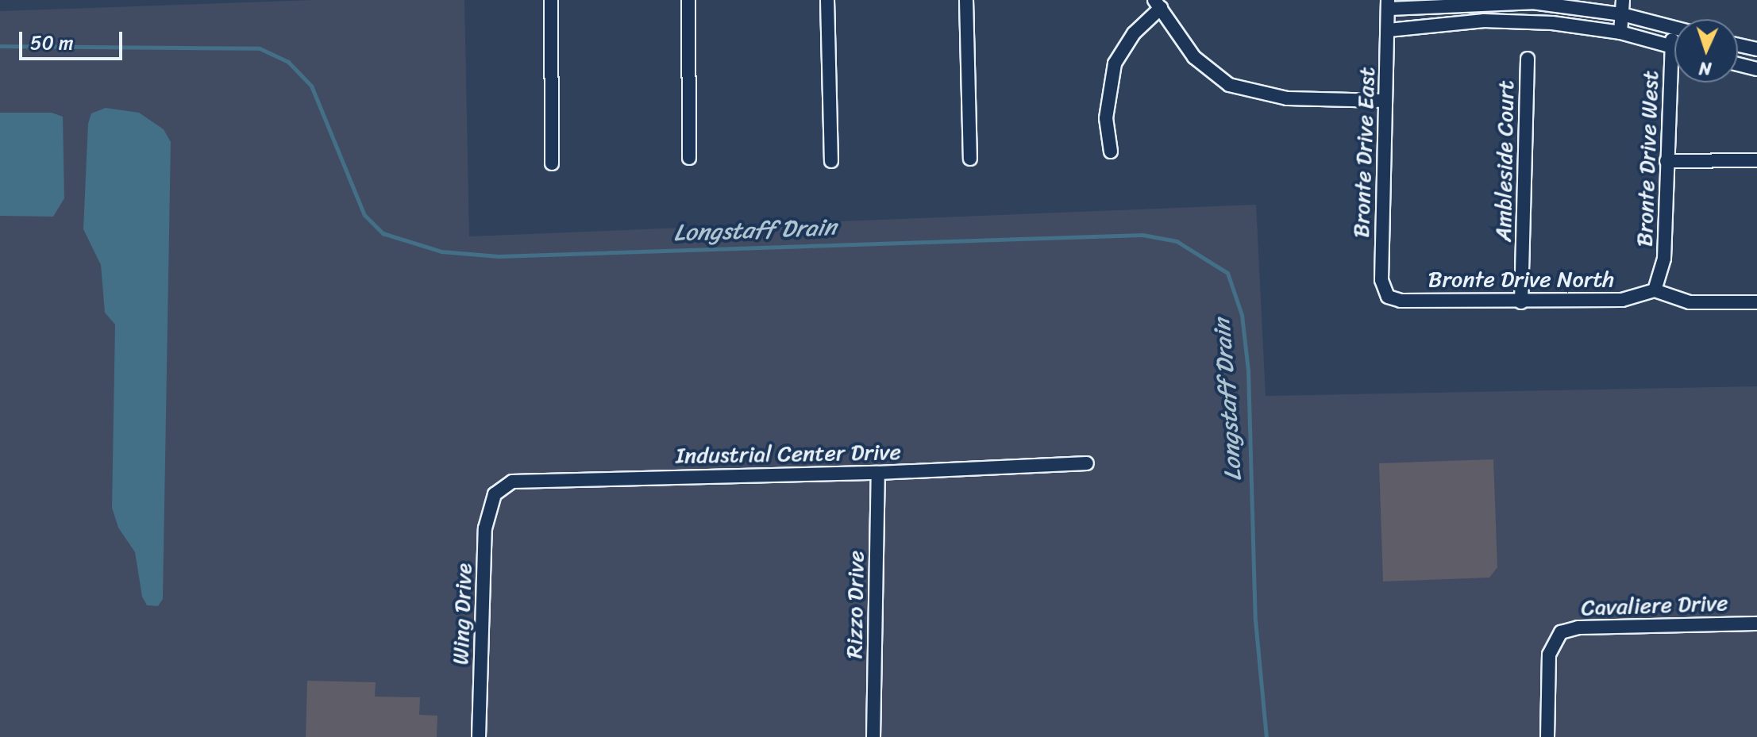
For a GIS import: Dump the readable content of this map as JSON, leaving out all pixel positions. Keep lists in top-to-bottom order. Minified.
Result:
{"streets":{"street":["Bronte Drive East","Bronte Drive West","Ambleside Court","Bronte Drive North","Industrial Center Drive","Rizzo Drive","Cavaliere Drive","Wing Drive"]},"crossings":[["Bronte Drive East","Bronte Drive North"],["Bronte Drive West","Bronte Drive North"],["Ambleside Court","Bronte Drive North"],["Industrial Center Drive","Rizzo Drive"],["Industrial Center Drive","Wing Drive"]],"water":["Longstaff Drain"],"scale_bar":"50 m","north":"bottom"}
